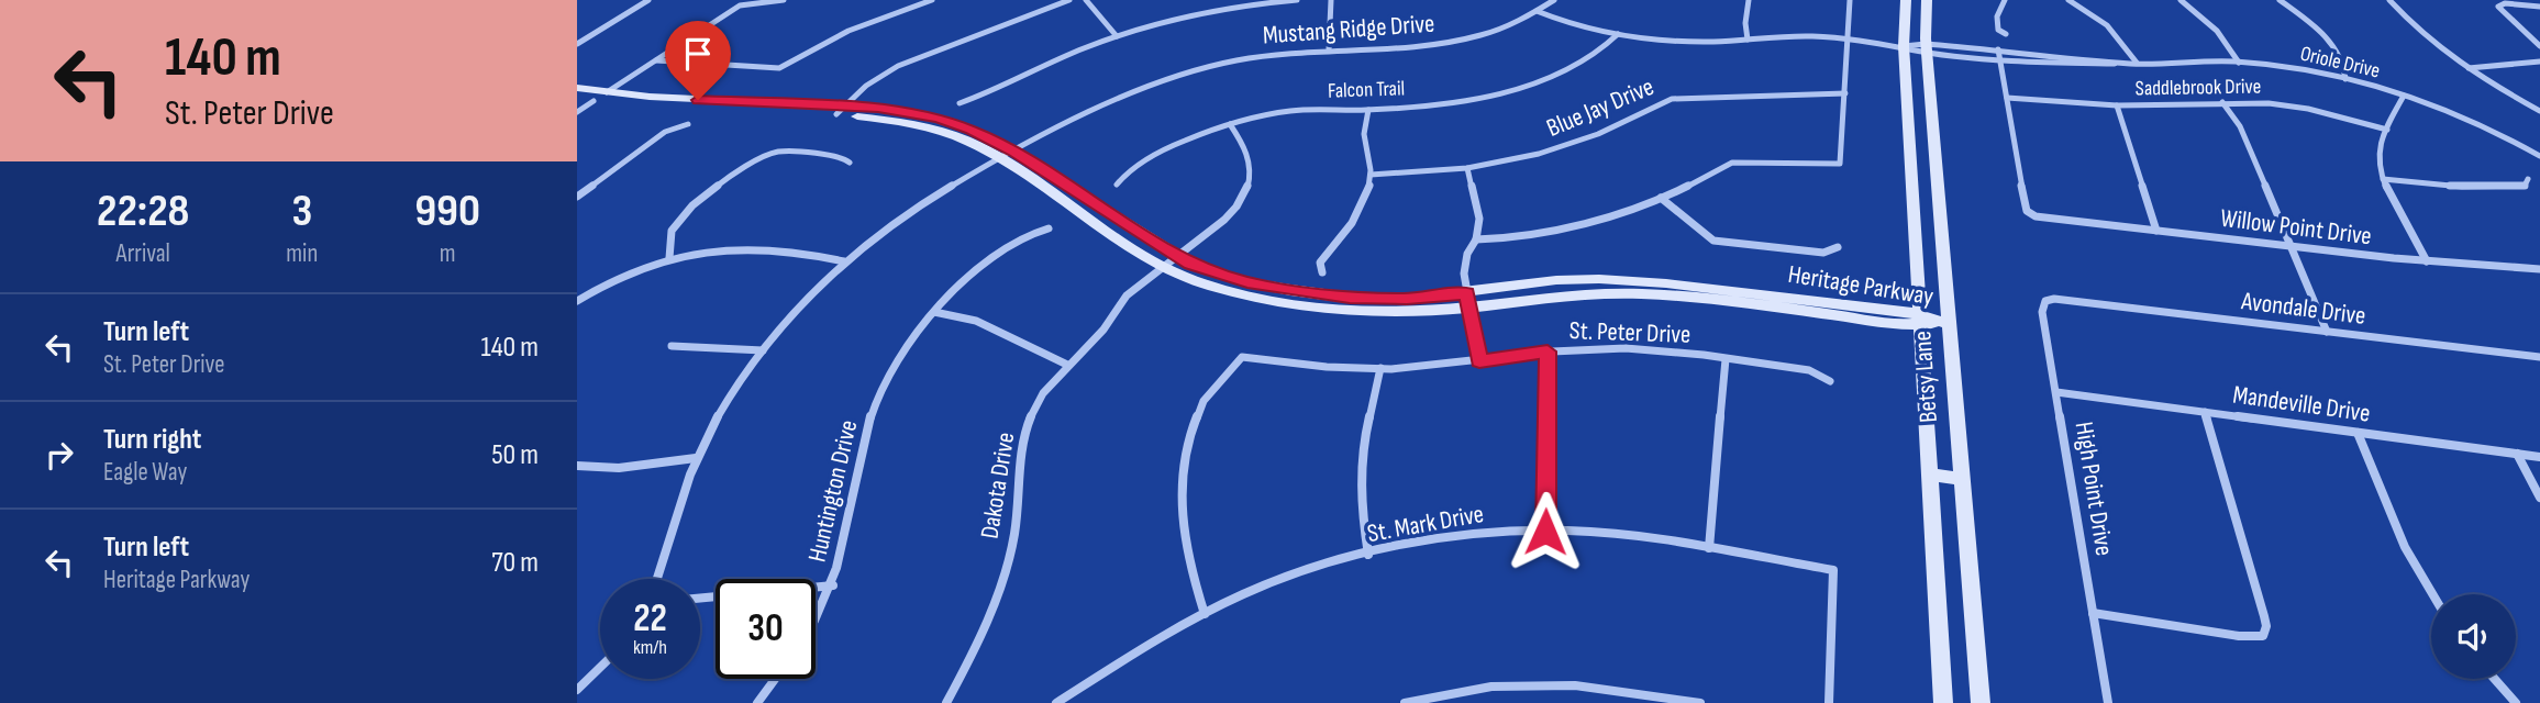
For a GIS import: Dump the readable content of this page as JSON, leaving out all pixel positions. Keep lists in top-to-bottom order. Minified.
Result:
{"streets":{"main road":["Heritage Parkway","Betsy Lane"],"street":["Mustang Ridge Drive","Oriole Drive","Saddlebrook Drive","Falcon Trail","Blue Jay Drive","Willow Point Drive","Avondale Drive","St. Peter Drive","Mandeville Drive","Dakota Drive","High Point Drive","Huntington Drive","St. Mark Drive"]},"crossings":[["Mustang Ridge Drive","Oriole Drive"],["Mustang Ridge Drive","Heritage Parkway"],["Oriole Drive","Falcon Trail"],["Oriole Drive","Betsy Lane"],["Saddlebrook Drive","Willow Point Drive"],["Falcon Trail","Dakota Drive"],["Heritage Parkway","Betsy Lane"],["Heritage Parkway","Dakota Drive"],["Avondale Drive","High Point Drive"],["St. Peter Drive","St. Mark Drive"],["Mandeville Drive","High Point Drive"]],"page":{"turn":["140 m","St. Peter Drive"],"eta":["22:28","Arrival","3","min","990","m"],"list":[{"name":"Turn left","note":"St. Peter Drive","value":"140 m"},{"name":"Turn right","note":"Eagle Way","value":"50 m"},{"name":"Turn left","note":"Heritage Parkway","value":"70 m"}],"speed":"22 km/h","limit":"30"}}
